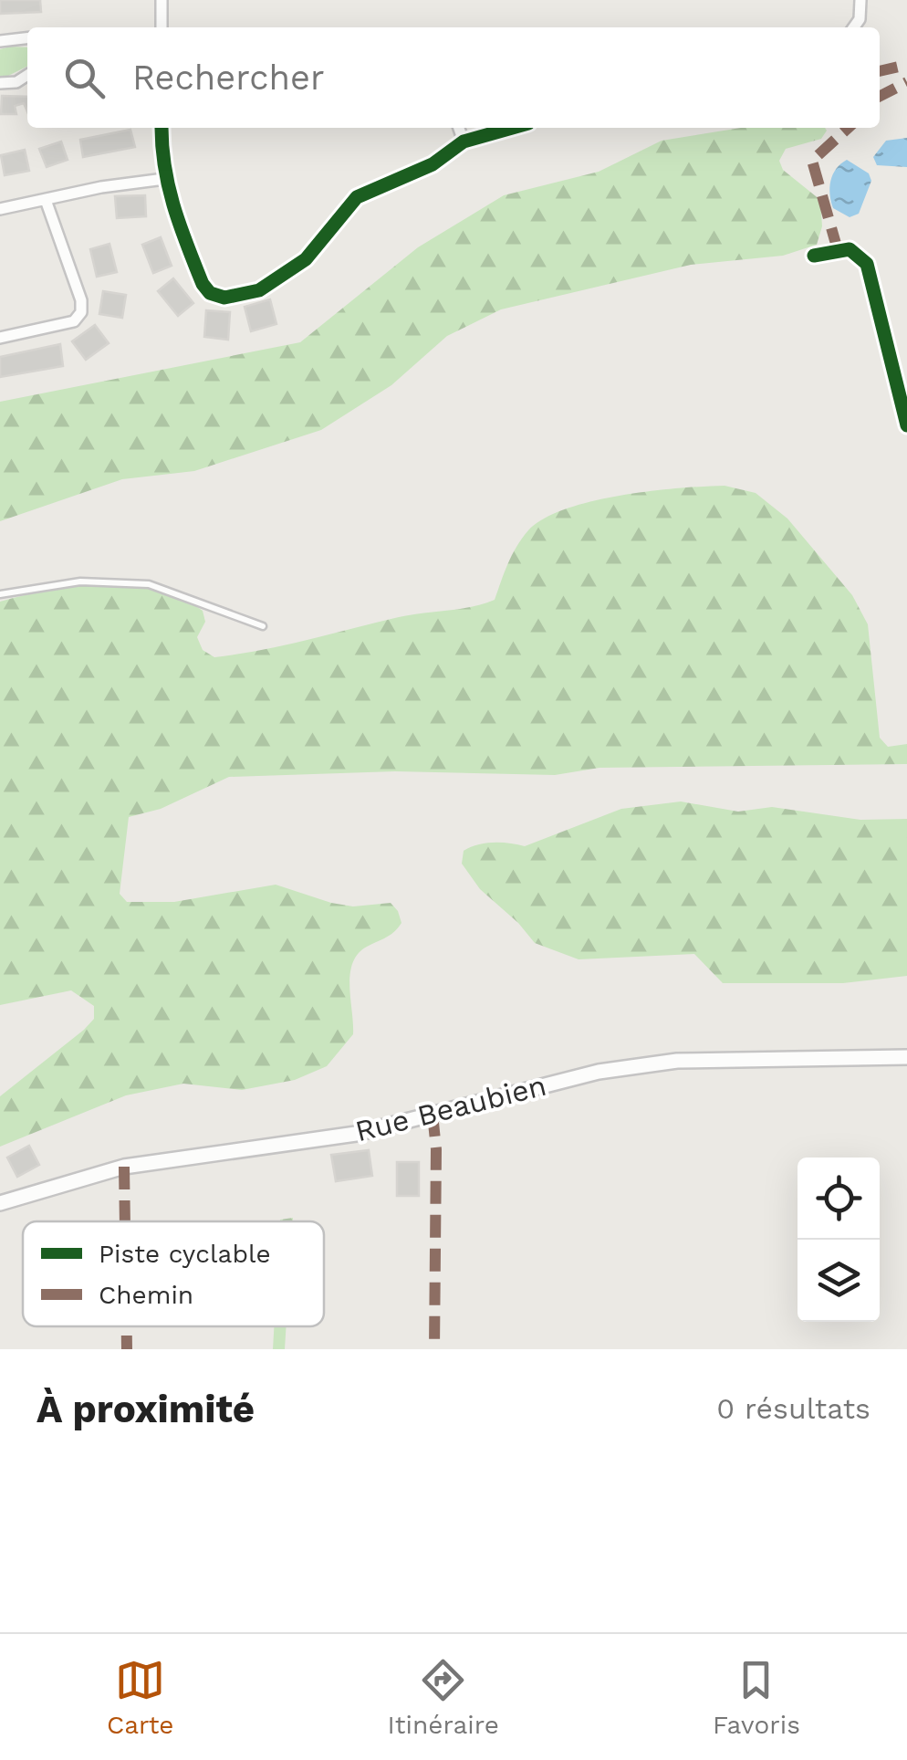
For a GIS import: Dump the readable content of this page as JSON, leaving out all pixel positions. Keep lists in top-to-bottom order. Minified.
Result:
{"streets":{"main road":["Rue Beaubien"]},"legend":["Piste cyclable","Chemin"],"page":{"search":"Rechercher","heading":["À proximité","0 résultats"],"nav":["Carte","Itinéraire","Favoris"]}}
